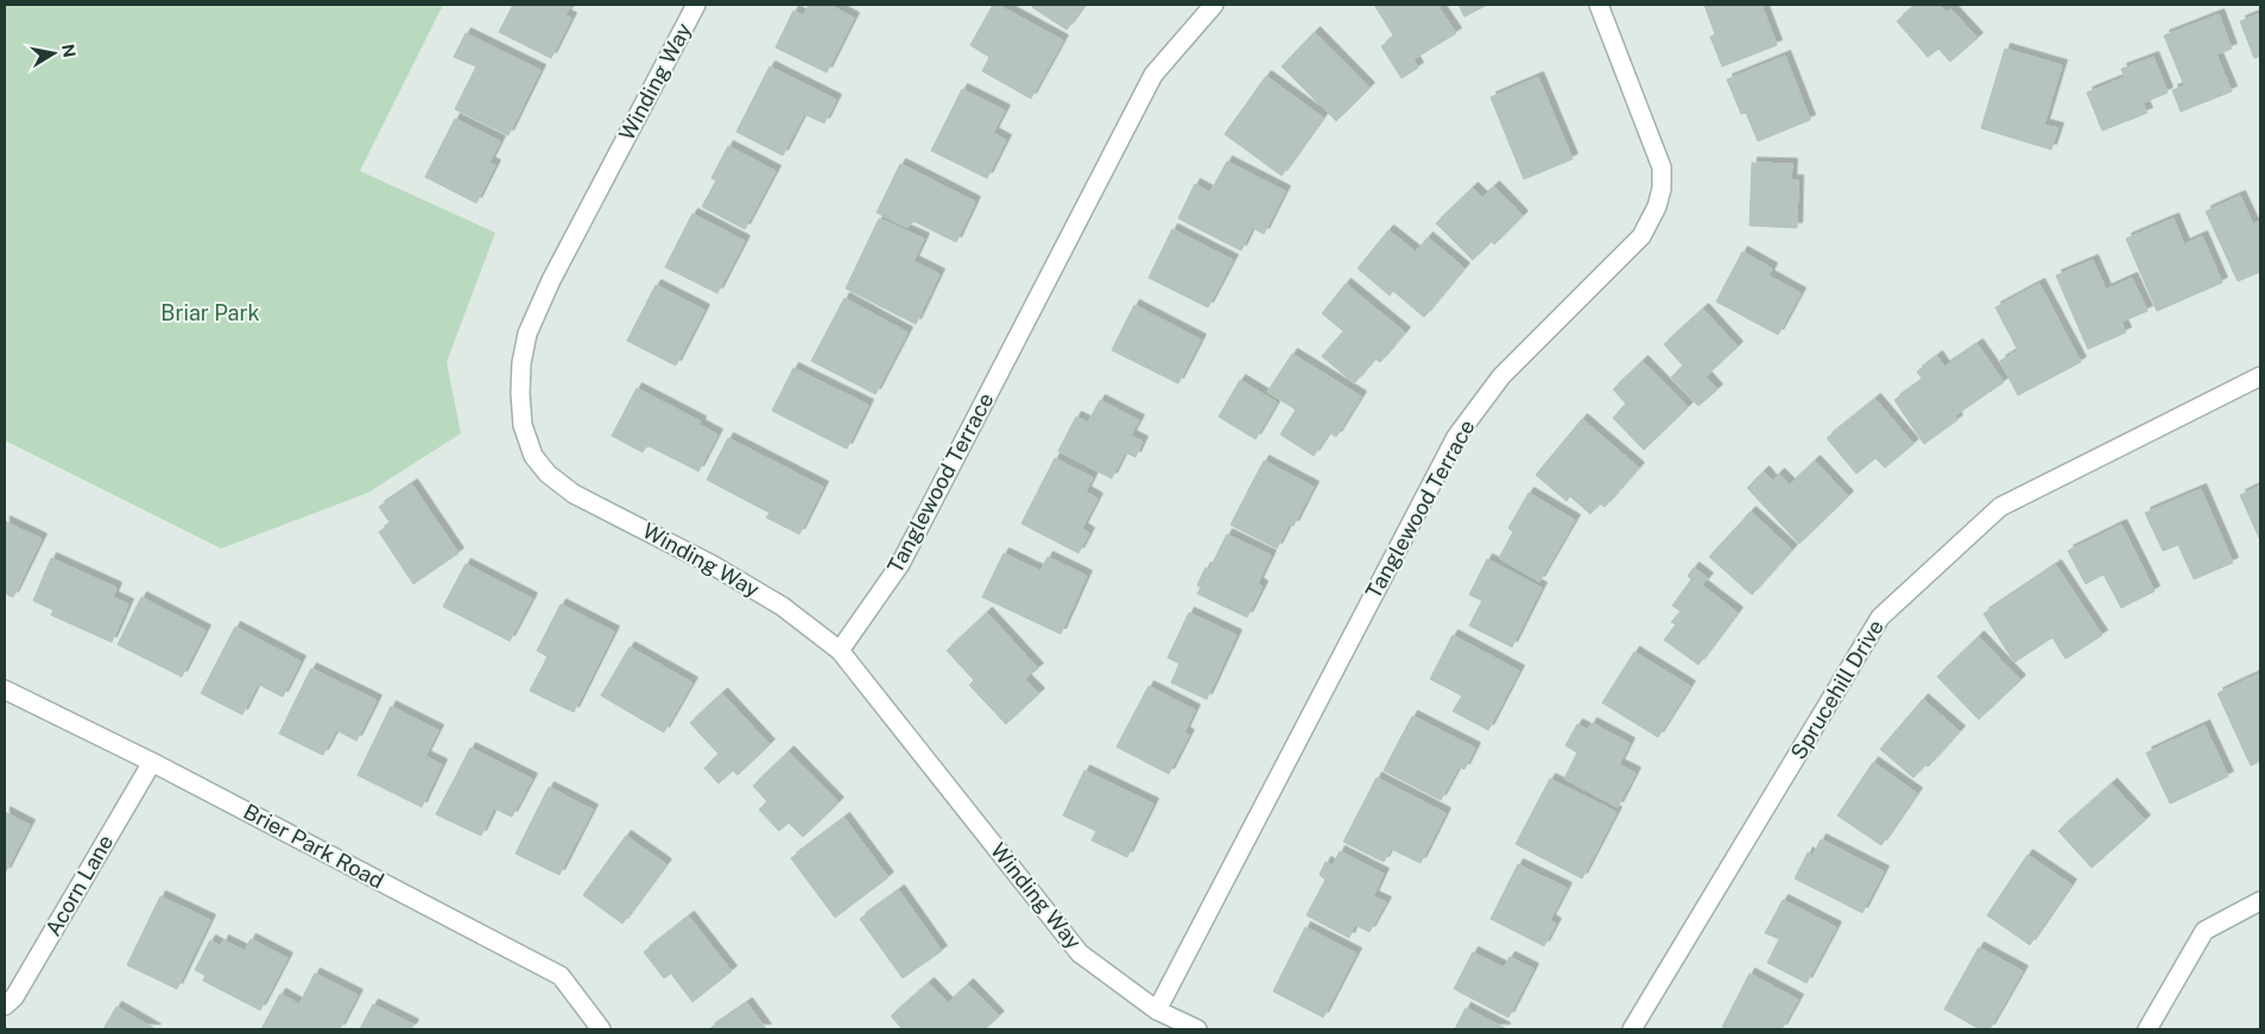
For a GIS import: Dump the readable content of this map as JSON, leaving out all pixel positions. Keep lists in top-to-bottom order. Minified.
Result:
{"streets":{"street":["Winding Way","Tanglewood Terrace","Sprucehill Drive","Brier Park Road","Acorn Lane"]},"crossings":[["Winding Way","Tanglewood Terrace"],["Brier Park Road","Acorn Lane"]],"parks":["Briar Park"],"north":"right"}
